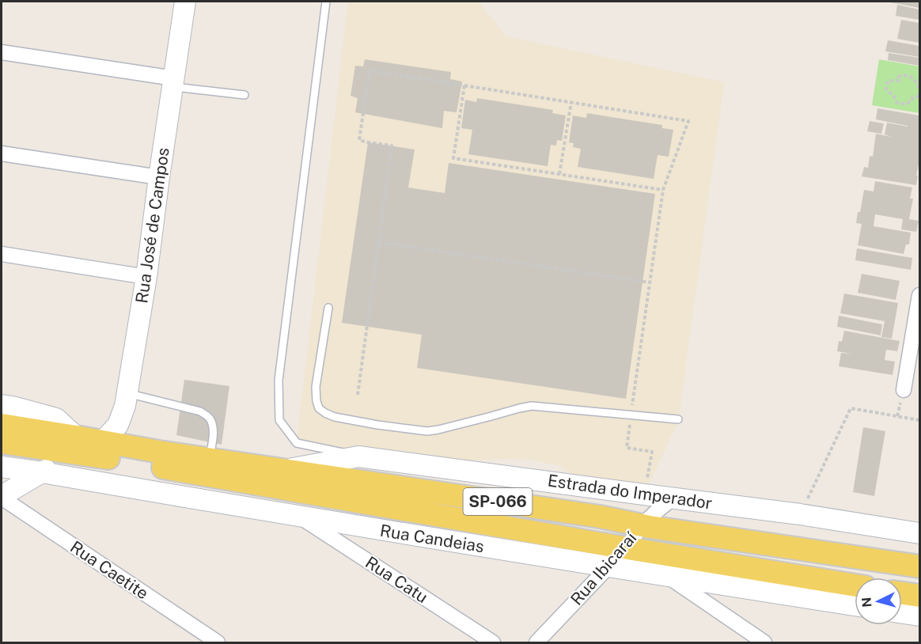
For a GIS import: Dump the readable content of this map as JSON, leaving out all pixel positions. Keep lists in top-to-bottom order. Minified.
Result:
{"streets":{"main road":["Rua José de Campos","Estrada do Imperador","SP-066","Rua Candeias"],"street":["Rua Ibicaraí","Rua Caetite","Rua Catu"]},"crossings":[["Rua José de Campos","SP-066"],["Estrada do Imperador","SP-066"],["Estrada do Imperador","Rua Ibicaraí"],["SP-066","Rua Ibicaraí"],["Rua Candeias","Rua Ibicaraí"],["Rua Candeias","Rua Catu"]],"north":"left"}
